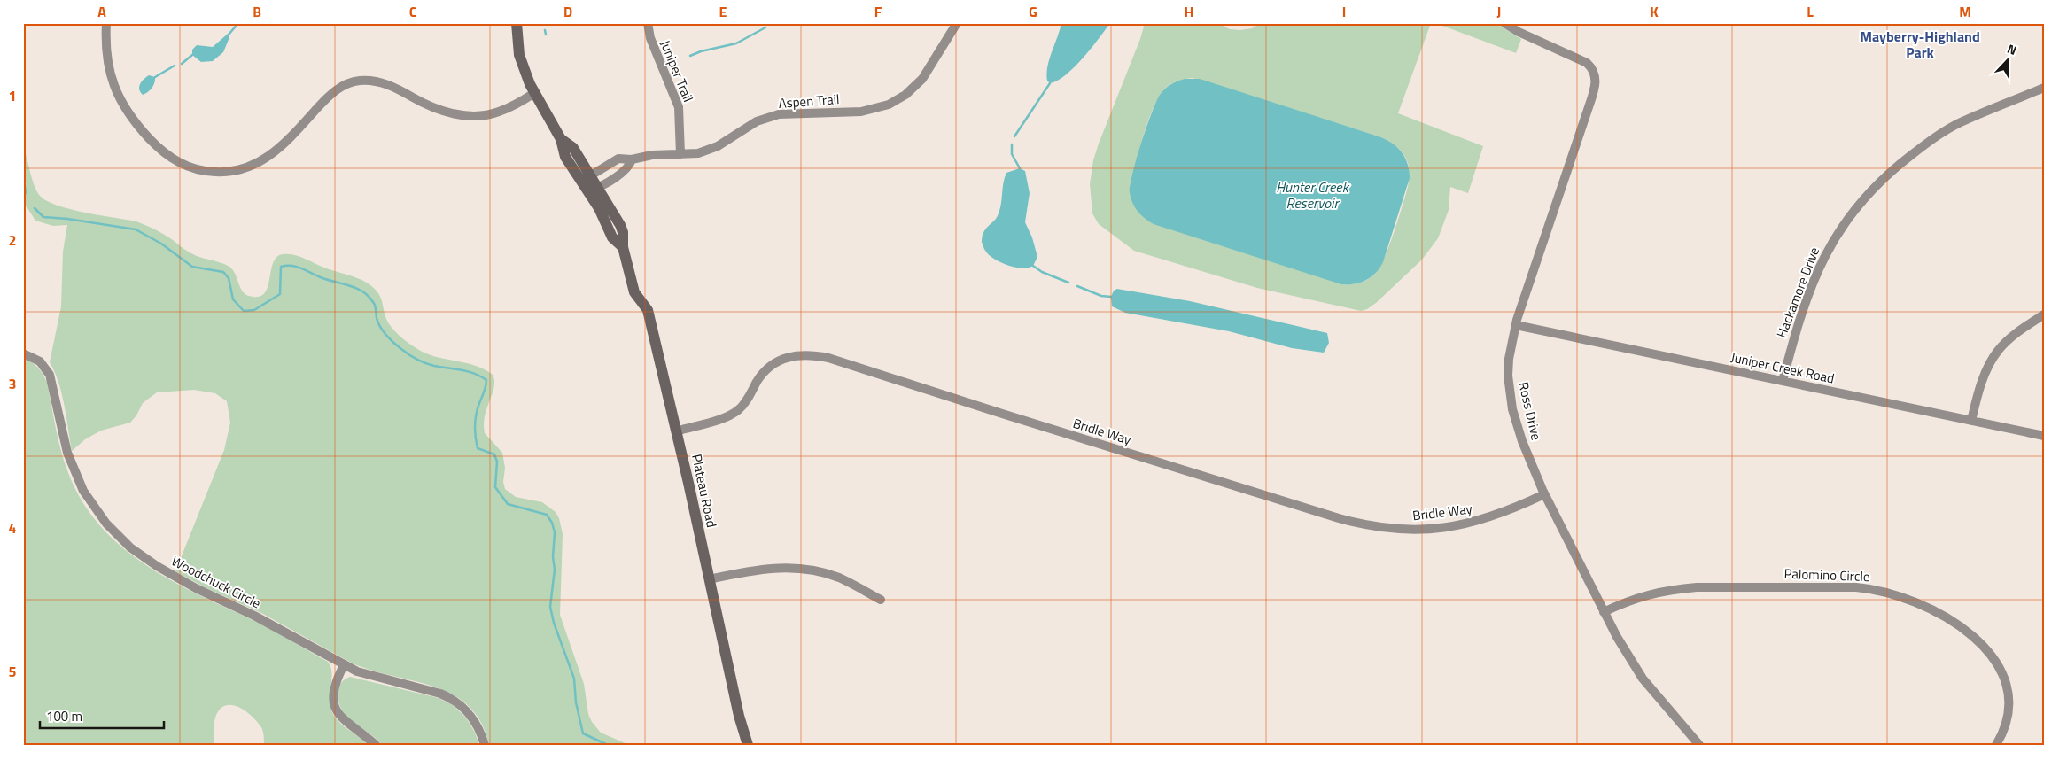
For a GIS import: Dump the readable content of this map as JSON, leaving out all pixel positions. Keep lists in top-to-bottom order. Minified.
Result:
{"streets":{"street":["Juniper Trail","Aspen Trail","Hackamore Drive","Juniper Creek Road","Ross Drive","Bridle Way","Plateau Road","Palomino Circle","Woodchuck Circle"]},"crossings":[["Juniper Trail","Aspen Trail"],["Aspen Trail","Plateau Road"],["Hackamore Drive","Juniper Creek Road"],["Juniper Creek Road","Ross Drive"],["Ross Drive","Bridle Way"],["Ross Drive","Palomino Circle"],["Bridle Way","Plateau Road"]],"districts":["Mayberry-Highland Park"],"water":["Hunter Creek Reservoir"],"scale_bar":"100 m","north":"top","grid":{"columns":["A","B","C","D","E","F","G","H","I","J","K","L","M"],"rows":["1","2","3","4","5"]}}
